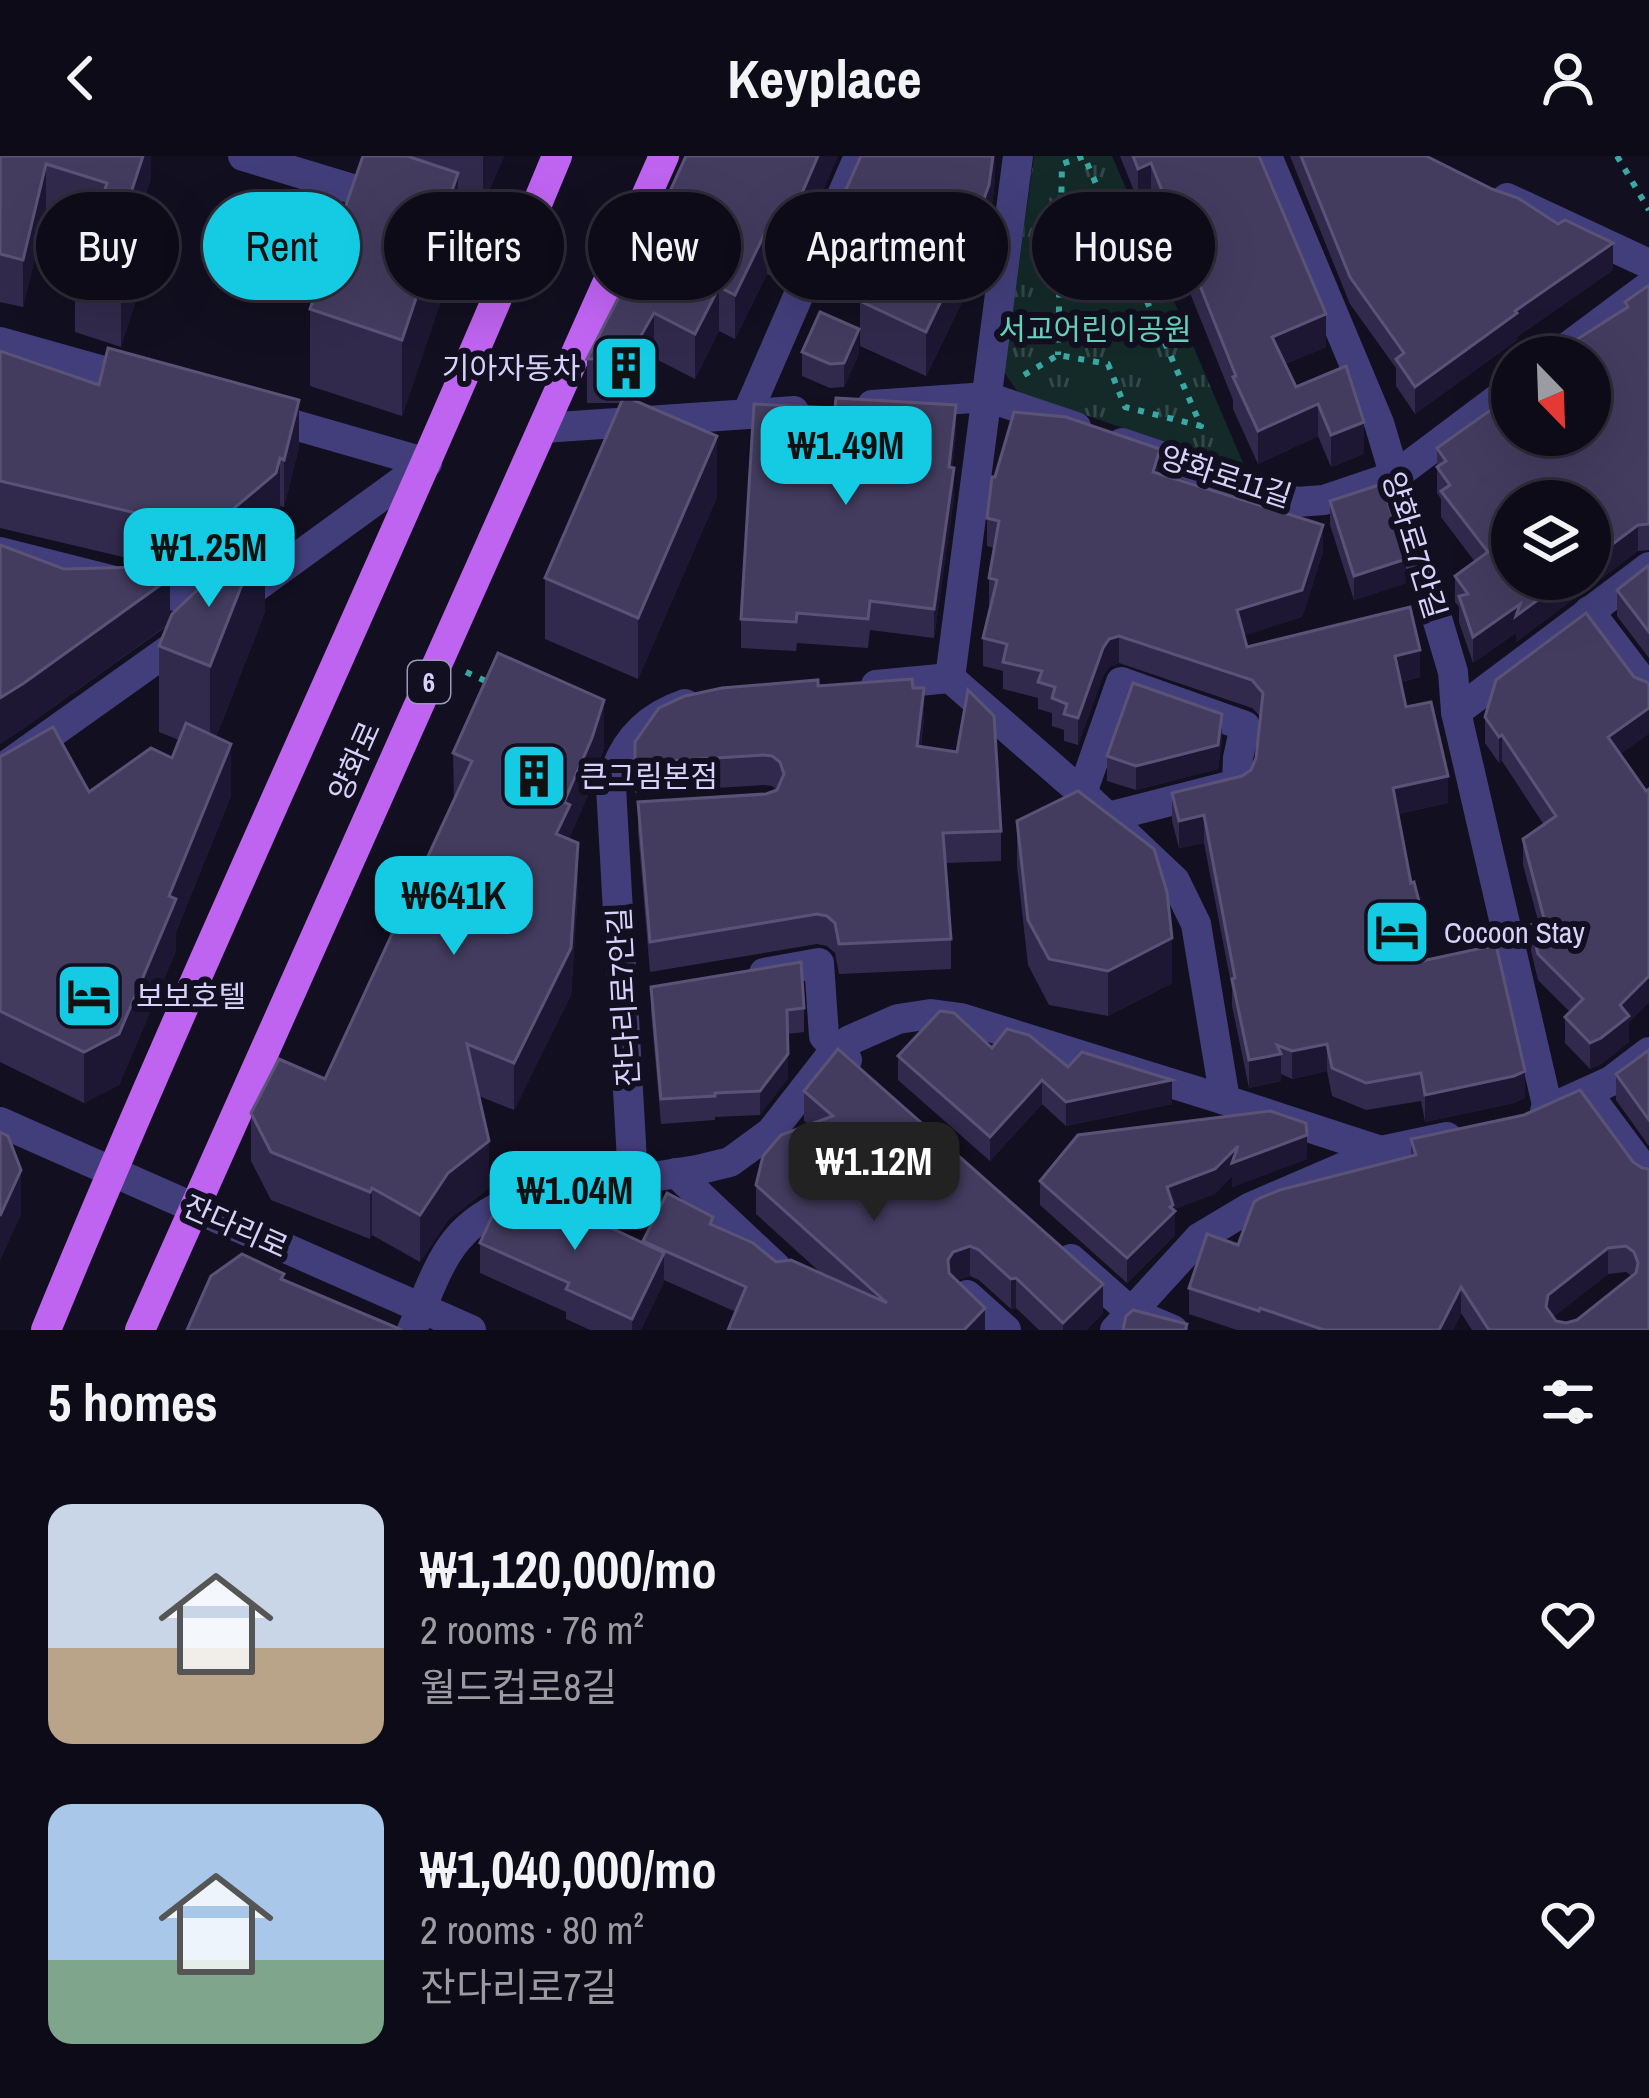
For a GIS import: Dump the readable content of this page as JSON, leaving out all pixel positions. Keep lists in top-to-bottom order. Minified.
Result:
{"streets":{"main road":["6","양화로"],"street":["양화로11길","양화로7안길","잔다리로7안길","잔다리로"]},"crossings":[["양화로11길","양화로7안길"],["양화로11길","양화로"],["양화로","잔다리로"]],"parks":["서교어린이공원"],"places":{"building":["기아자동차","큰그림본점"],"hotel":["Cocoon Stay","보보호텔"]},"north":"bottom right","page":{"header":"Keyplace","chip":["Buy","Rent","Filters","New","Apartment","House"],"price":["₩1.49M","₩1.25M","₩641K","₩1.12M","₩1.04M"],"heading":"5 homes","list":[{"name":"₩1,120,000/mo","note":"2 rooms · 76 m² · 월드컵로8길"},{"name":"₩1,040,000/mo","note":"2 rooms · 80 m² · 잔다리로7길"}]}}
